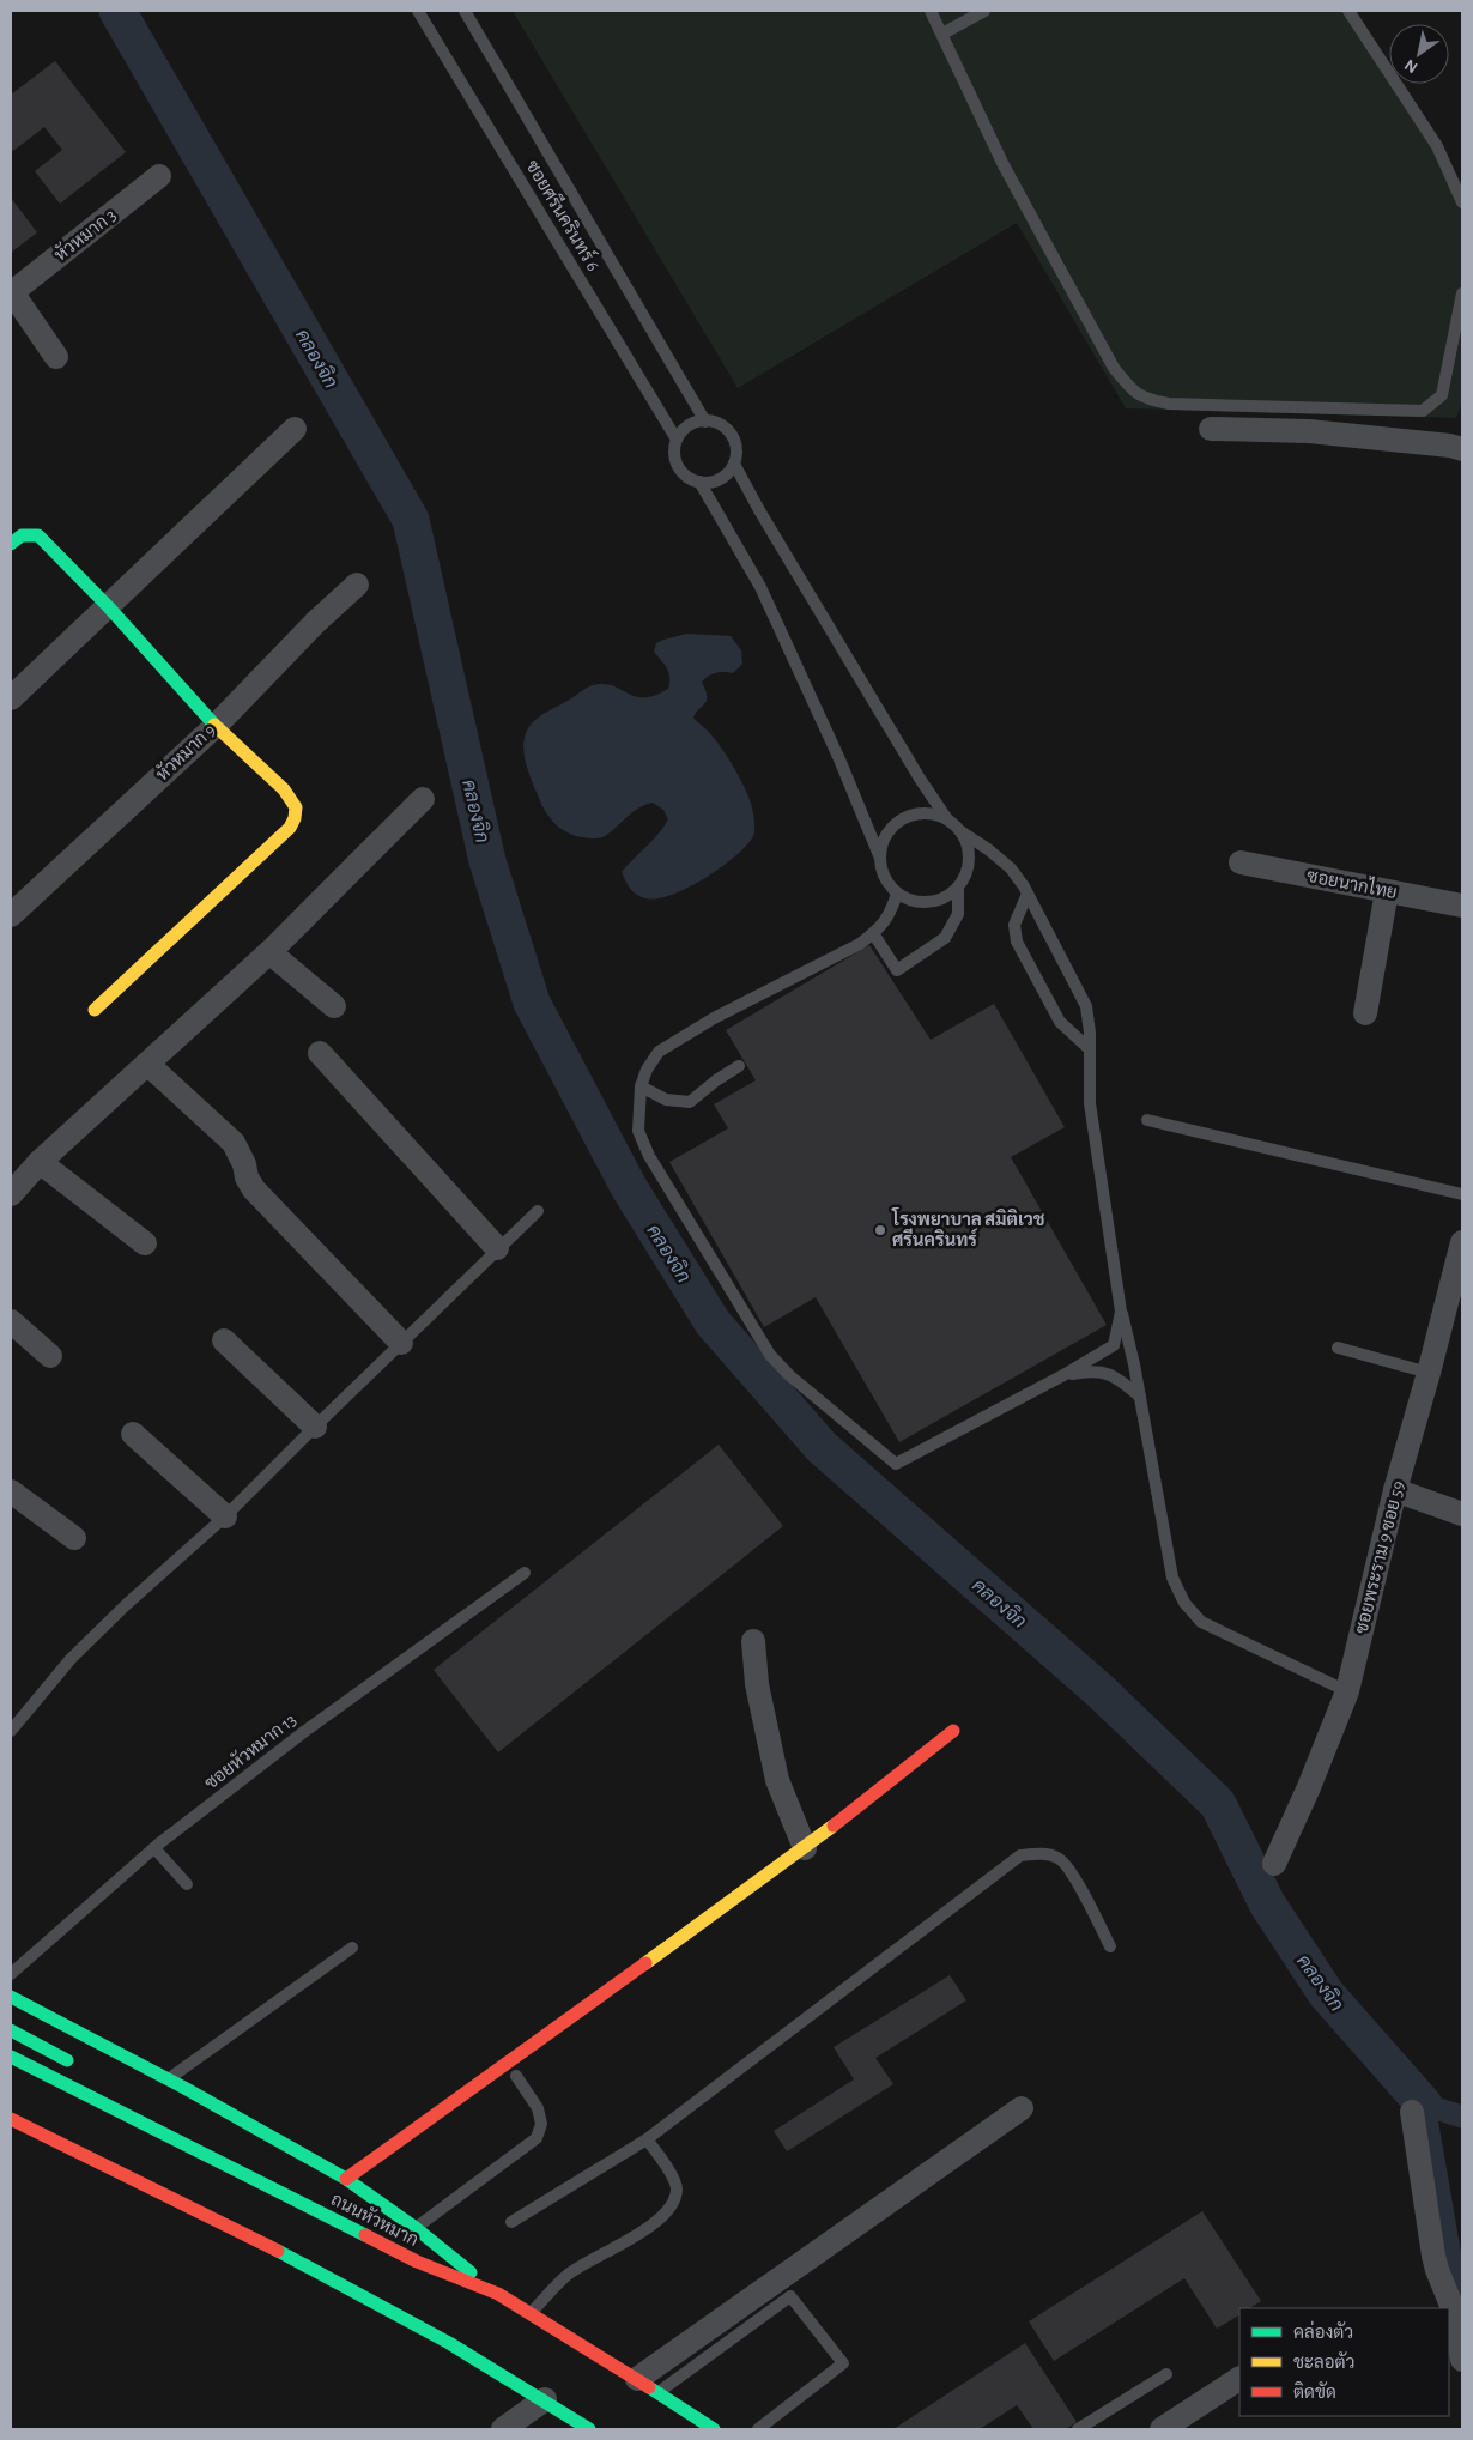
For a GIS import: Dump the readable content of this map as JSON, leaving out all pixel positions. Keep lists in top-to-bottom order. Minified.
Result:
{"streets":{"main road":["ถนนหัวหมาก"],"street":["หัวหมาก 3","หัวหมาก 9","ซอยนากไทย","ซอยพระราม 9 ซอย 59"],"lane":["ซอยศรีนครินทร์ 6","ซอยหัวหมาก 13"]},"water":["คลองจิก"],"places":["โรงพยาบาล สมิติเวช ศรีนครินทร์"],"legend":["คล่องตัว","ชะลอตัว","ติดขัด"],"north":"bottom left"}
